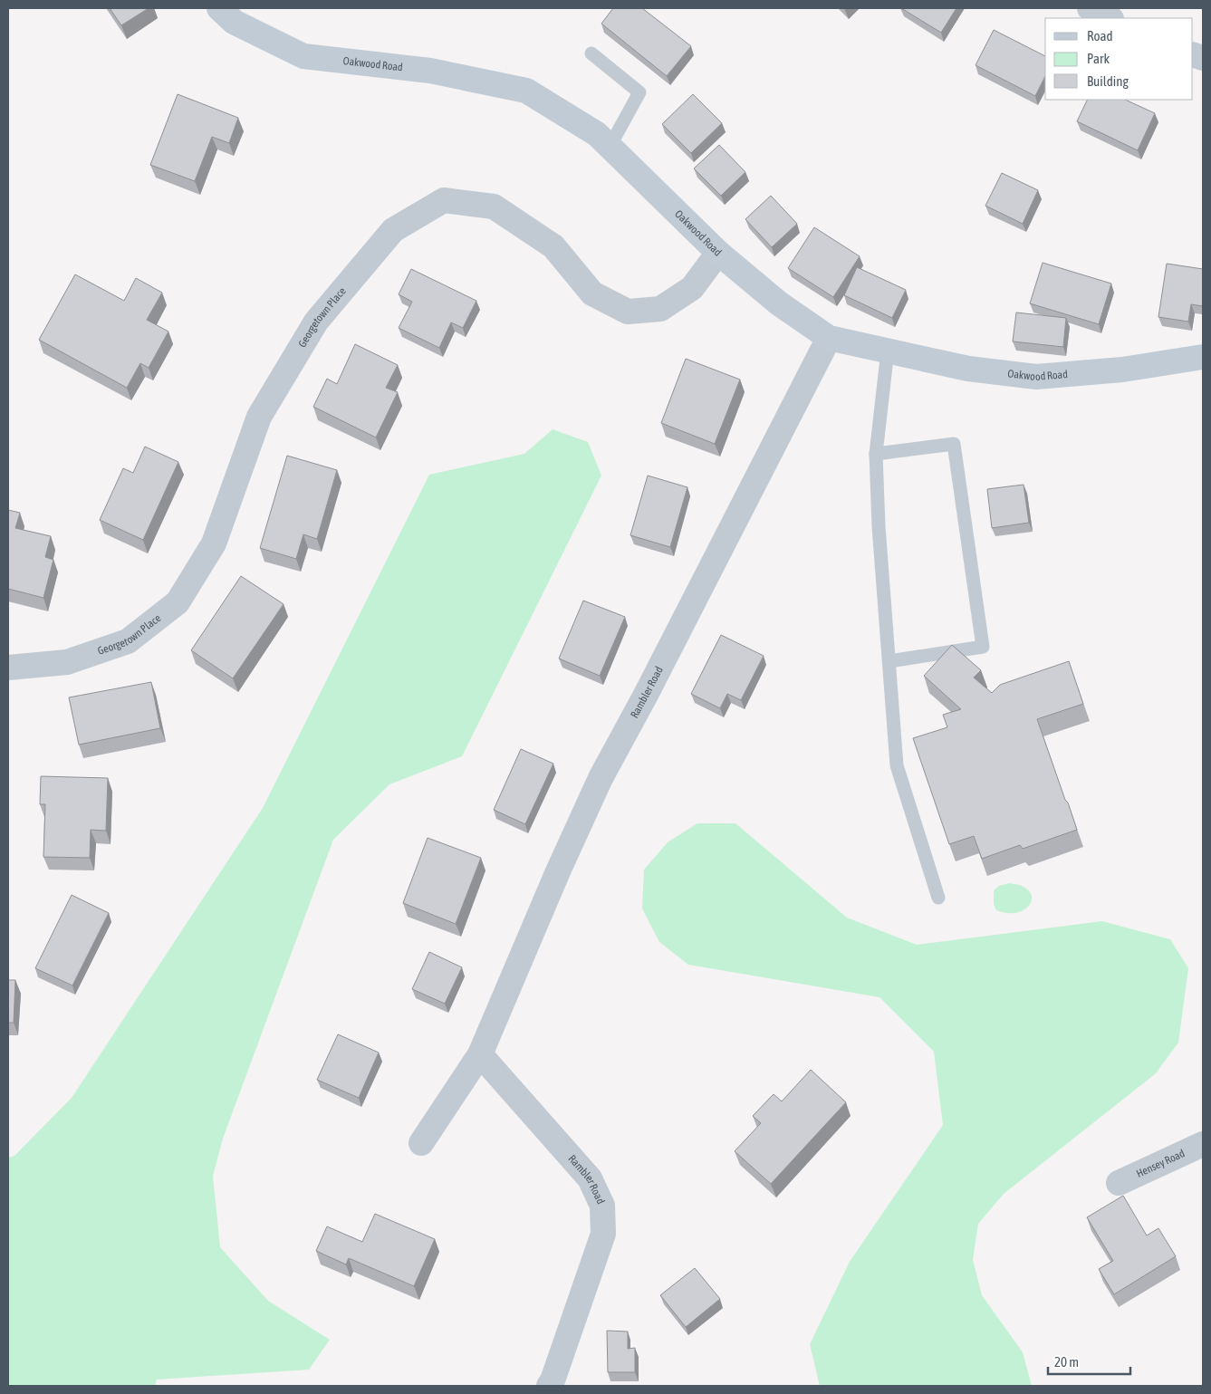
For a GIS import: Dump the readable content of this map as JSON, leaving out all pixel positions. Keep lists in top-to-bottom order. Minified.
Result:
{"streets":{"main road":["Oakwood Road"],"street":["Georgetown Place","Rambler Road","Hensey Road"]},"crossings":[["Oakwood Road","Georgetown Place"],["Oakwood Road","Rambler Road"]],"legend":["Road","Park","Building"],"scale_bar":"20 m"}
